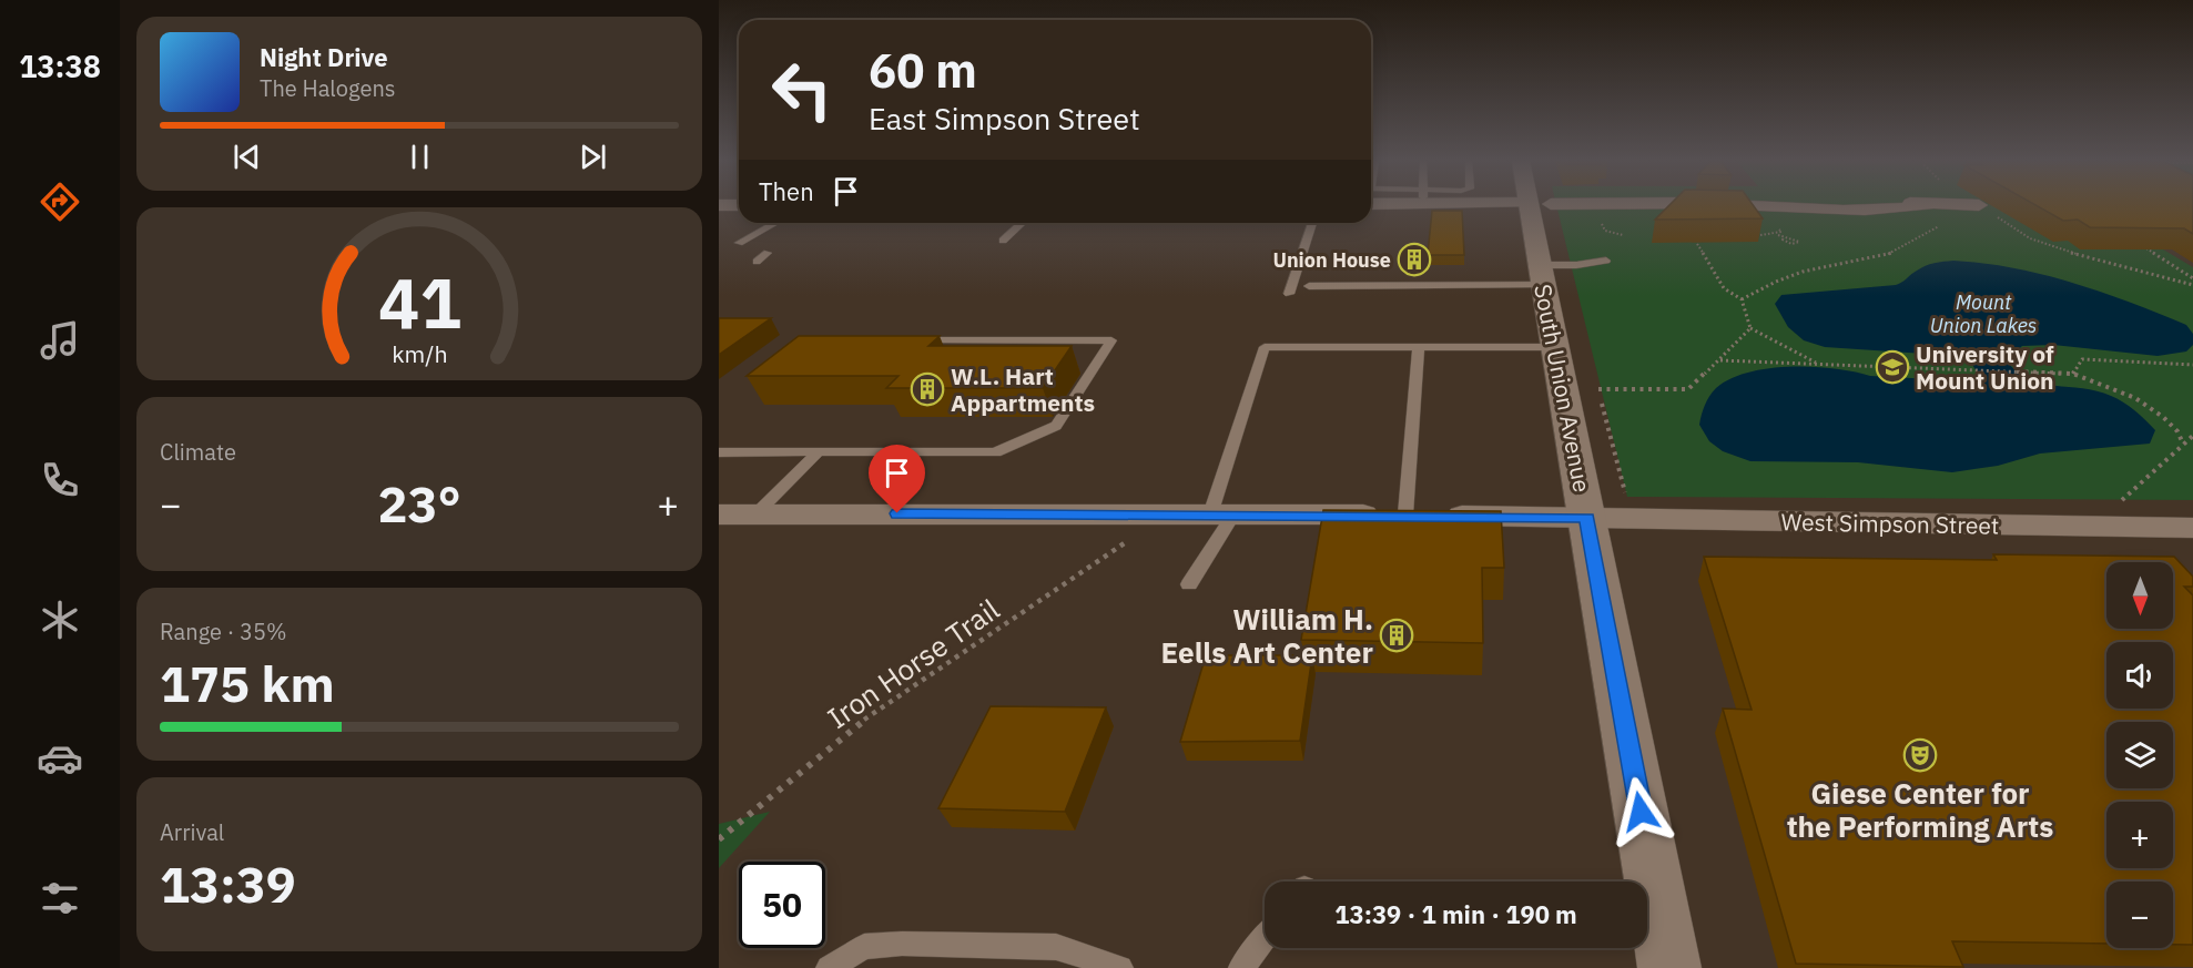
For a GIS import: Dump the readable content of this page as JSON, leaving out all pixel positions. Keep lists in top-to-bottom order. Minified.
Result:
{"streets":{"main road":["South Union Avenue"],"street":["West Simpson Street"],"path":["Iron Horse Trail"]},"crossings":[["South Union Avenue","West Simpson Street"]],"water":["Mount Union Lakes"],"places":{"building":["Union House","W.L. Hart Appartments","William H. Eells Art Center"],"school or university":["University of Mount Union"],"theatre":["Giese Center for the Performing Arts"]},"north":"bottom","page":{"tabs":"13:38","turn":["60 m","East Simpson Street"],"song":["Night Drive","The Halogens"],"then":"Then","tile":["Climate",["Range · 35%","175 km"],["Arrival","13:39"]],"heat":["−","23°","+"],"map_buttons":["+","−"],"limit":"50","trip":"13:39 · 1 min · 190 m","gauge":["41","km/h"]}}
